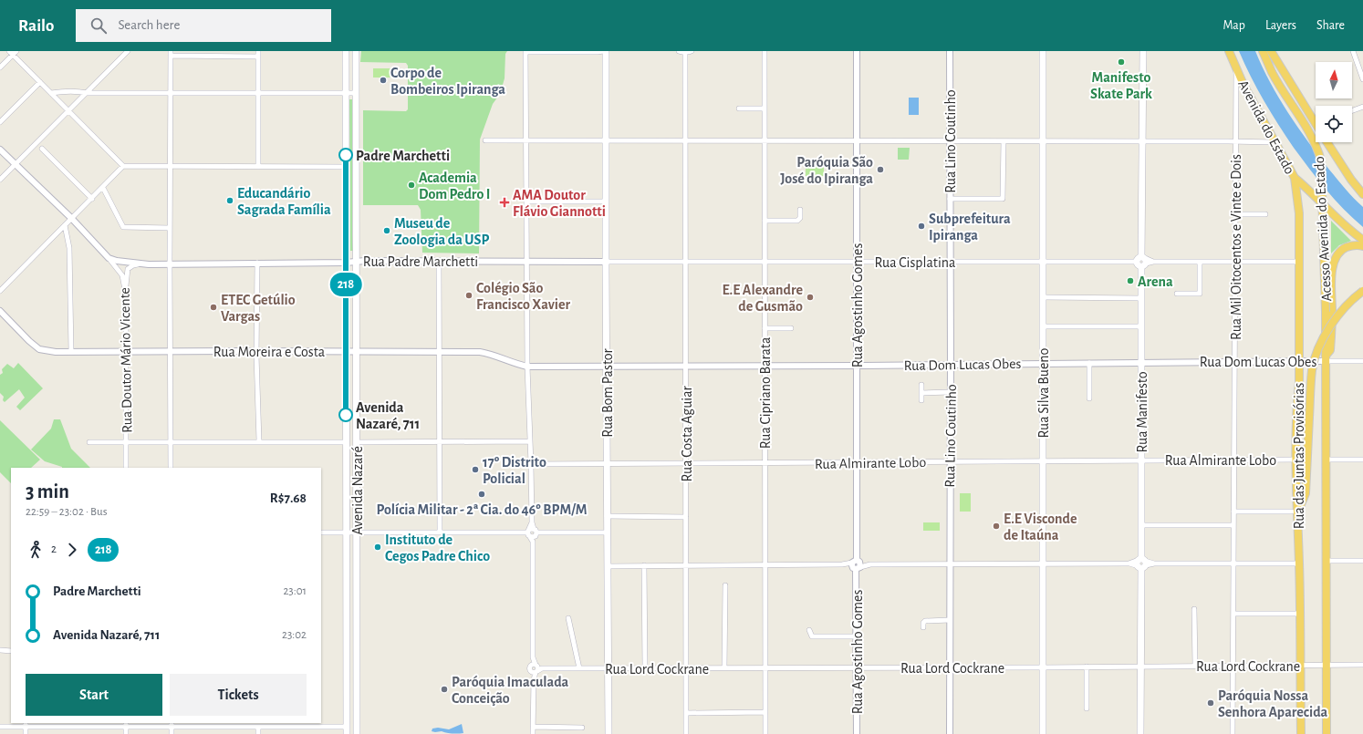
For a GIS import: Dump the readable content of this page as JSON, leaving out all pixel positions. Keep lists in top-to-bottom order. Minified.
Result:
{"streets":{"highway":["Avenida do Estado","Acesso Avenida do Estado","Rua das Juntas Provisórias"],"main road":["Rua Bom Pastor","Rua Silva Bueno","Rua Manifesto","Avenida Nazaré"],"street":["Rua Lino Coutinho","Rua Mil Oitocentos e Vinte e Dois","Rua Padre Marchetti","Rua Cisplatina","Rua Agostinho Gomes","Rua Moreira e Costa","Rua Doutor Mário Vicente","Rua Dom Lucas Obes","Rua Cipriano Barata","Rua Costa Aguiar","Rua Almirante Lobo","Rua Lord Cockrane"]},"crossings":[["Avenida do Estado","Acesso Avenida do Estado"],["Avenida do Estado","Rua Mil Oitocentos e Vinte e Dois"],["Avenida do Estado","Rua das Juntas Provisórias"],["Rua Lino Coutinho","Rua Cisplatina"],["Rua Lino Coutinho","Rua Dom Lucas Obes"],["Rua Lino Coutinho","Rua Almirante Lobo"],["Rua Lino Coutinho","Rua Lord Cockrane"],["Acesso Avenida do Estado","Rua Dom Lucas Obes"],["Acesso Avenida do Estado","Rua das Juntas Provisórias"],["Rua Mil Oitocentos e Vinte e Dois","Rua Cisplatina"],["Rua Mil Oitocentos e Vinte e Dois","Rua Dom Lucas Obes"],["Rua Mil Oitocentos e Vinte e Dois","Rua Almirante Lobo"],["Rua Mil Oitocentos e Vinte e Dois","Rua Lord Cockrane"],["Rua Padre Marchetti","Rua Cisplatina"],["Rua Padre Marchetti","Rua Doutor Mário Vicente"],["Rua Padre Marchetti","Rua Bom Pastor"],["Rua Padre Marchetti","Avenida Nazaré"],["Rua Cisplatina","Rua Agostinho Gomes"],["Rua Cisplatina","Rua Bom Pastor"],["Rua Cisplatina","Rua Cipriano Barata"],["Rua Cisplatina","Rua Silva Bueno"],["Rua Cisplatina","Rua Manifesto"],["Rua Cisplatina","Rua Costa Aguiar"],["Rua Cisplatina","Rua das Juntas Provisórias"],["Rua Agostinho Gomes","Rua Dom Lucas Obes"],["Rua Agostinho Gomes","Rua Almirante Lobo"],["Rua Agostinho Gomes","Rua Lord Cockrane"],["Rua Moreira e Costa","Rua Doutor Mário Vicente"],["Rua Moreira e Costa","Rua Dom Lucas Obes"],["Rua Moreira e Costa","Rua Bom Pastor"],["Rua Moreira e Costa","Avenida Nazaré"],["Rua Dom Lucas Obes","Rua Bom Pastor"],["Rua Dom Lucas Obes","Rua Cipriano Barata"],["Rua Dom Lucas Obes","Rua Silva Bueno"],["Rua Dom Lucas Obes","Rua Manifesto"],["Rua Dom Lucas Obes","Rua Costa Aguiar"],["Rua Dom Lucas Obes","Rua das Juntas Provisórias"],["Rua Bom Pastor","Rua Almirante Lobo"],["Rua Bom Pastor","Rua Lord Cockrane"],["Rua Cipriano Barata","Rua Almirante Lobo"],["Rua Cipriano Barata","Rua Lord Cockrane"],["Rua Silva Bueno","Rua Almirante Lobo"],["Rua Silva Bueno","Rua Lord Cockrane"],["Rua Manifesto","Rua Almirante Lobo"],["Rua Manifesto","Rua Lord Cockrane"],["Rua Costa Aguiar","Rua Almirante Lobo"],["Rua Costa Aguiar","Rua Lord Cockrane"],["Rua das Juntas Provisórias","Rua Almirante Lobo"],["Rua das Juntas Provisórias","Rua Lord Cockrane"]],"places":{"other":["Manifesto Skate Park","Corpo de Bombeiros Ipiranga","Padre Marchetti","Paróquia São José do Ipiranga","Academia Dom Pedro I","Educandário Sagrada Família","Subprefeitura Ipiranga","Museu de Zoologia da USP","Arena","Colégio São Francisco Xavier","E.E Alexandre de Gusmão","ETEC Getúlio Vargas","Avenida Nazaré, 711","17º Distrito Policial","Polícia Militar - 2ª Cia. do 46º BPM/M","E.E Visconde de Itaúna","Instituto de Cegos Padre Chico","Paróquia Imaculada Conceição","Paróquia Nossa Senhora Aparecida"],"health":["AMA Doutor Flávio Giannotti"]},"lines":["bus line 218"],"north":"top","page":{"header":"Railo","search":"Search here","nav":["Map","Layers","Share"],"on_map":"218","heading":["3 min","22:59 – 23:02 · Bus","R$7.68"],"legs":["2","218"],"list":[{"name":"Padre Marchetti","value":"23:01"},{"name":"Avenida Nazaré, 711","value":"23:02"}],"buttons":["Start","Tickets"]}}
